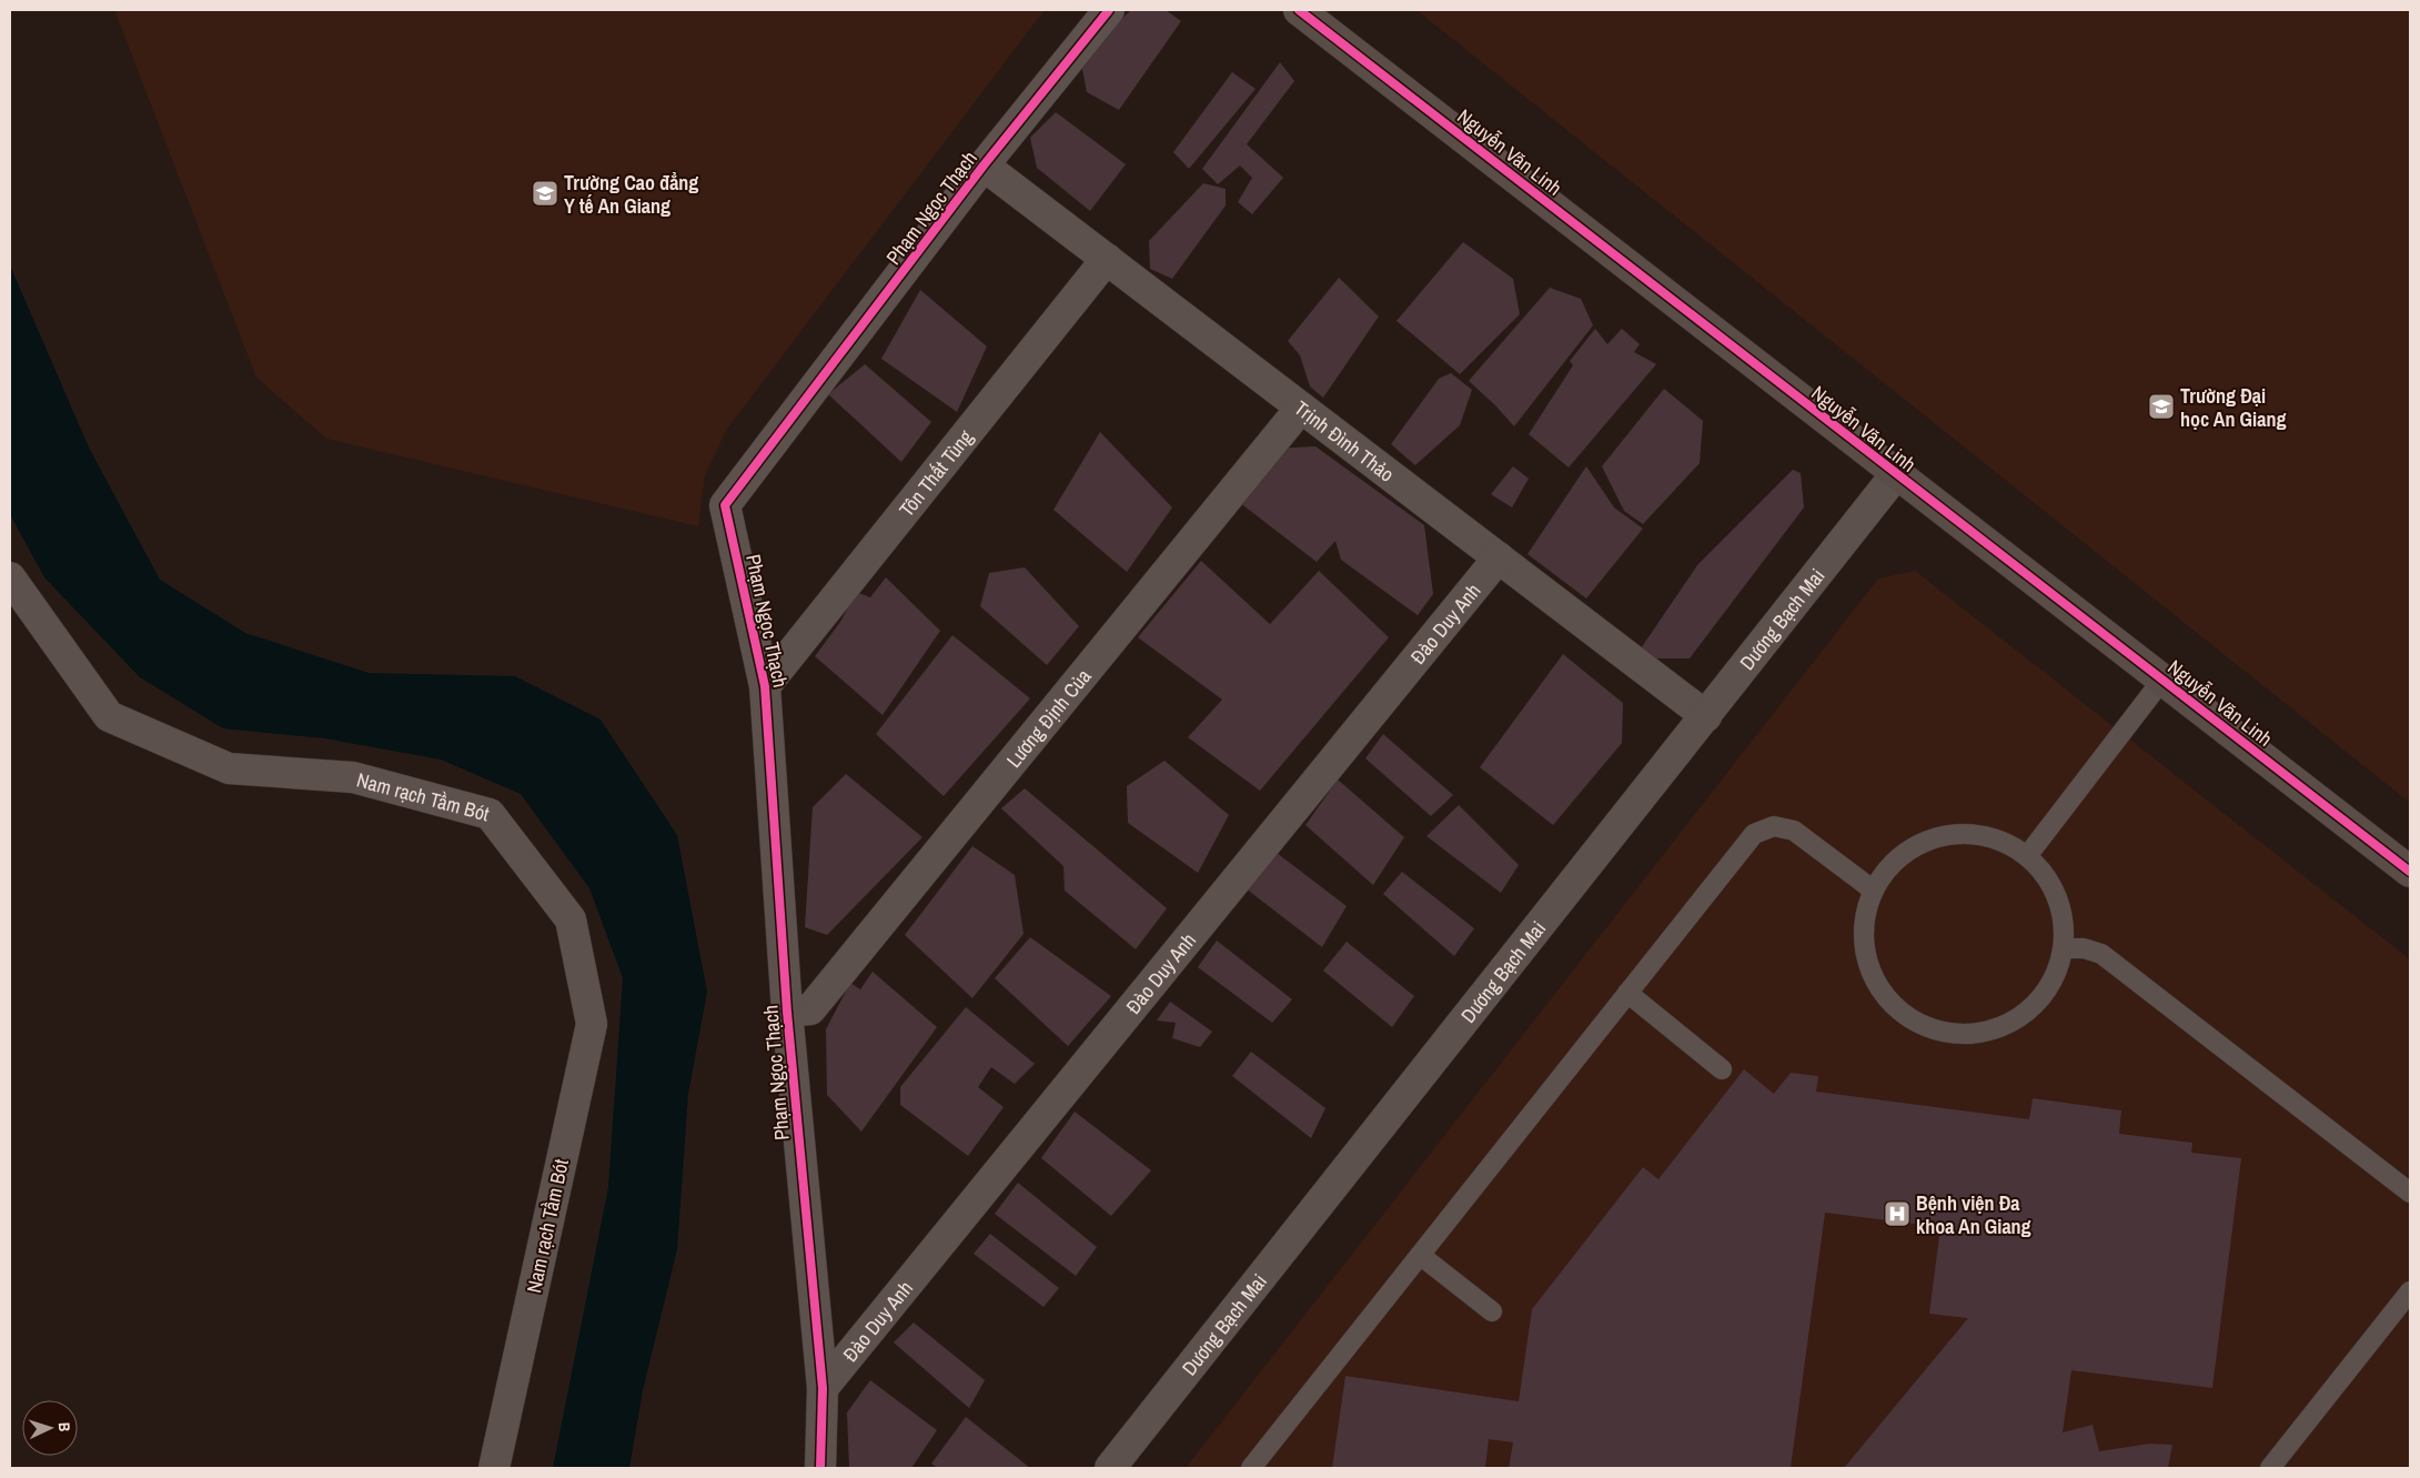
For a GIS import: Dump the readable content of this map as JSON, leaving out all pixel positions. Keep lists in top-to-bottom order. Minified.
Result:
{"streets":{"street":["Nguyễn Văn Linh","Phạm Ngọc Thạch","Trịnh Đình Thảo","Tôn Thất Tùng","Dương Bạch Mai","Đào Duy Anh","Lương Định Của","Nam rạch Tầm Bót"]},"crossings":[["Nguyễn Văn Linh","Dương Bạch Mai"],["Phạm Ngọc Thạch","Trịnh Đình Thảo"],["Phạm Ngọc Thạch","Tôn Thất Tùng"],["Phạm Ngọc Thạch","Đào Duy Anh"],["Phạm Ngọc Thạch","Lương Định Của"],["Trịnh Đình Thảo","Tôn Thất Tùng"],["Trịnh Đình Thảo","Dương Bạch Mai"],["Trịnh Đình Thảo","Đào Duy Anh"],["Trịnh Đình Thảo","Lương Định Của"]],"places":{"school or university":["Trường Cao đẳng Y tế An Giang","Trường Đại học An Giang"],"hospital":["Bệnh viện Đa khoa An Giang"]},"north":"right"}
